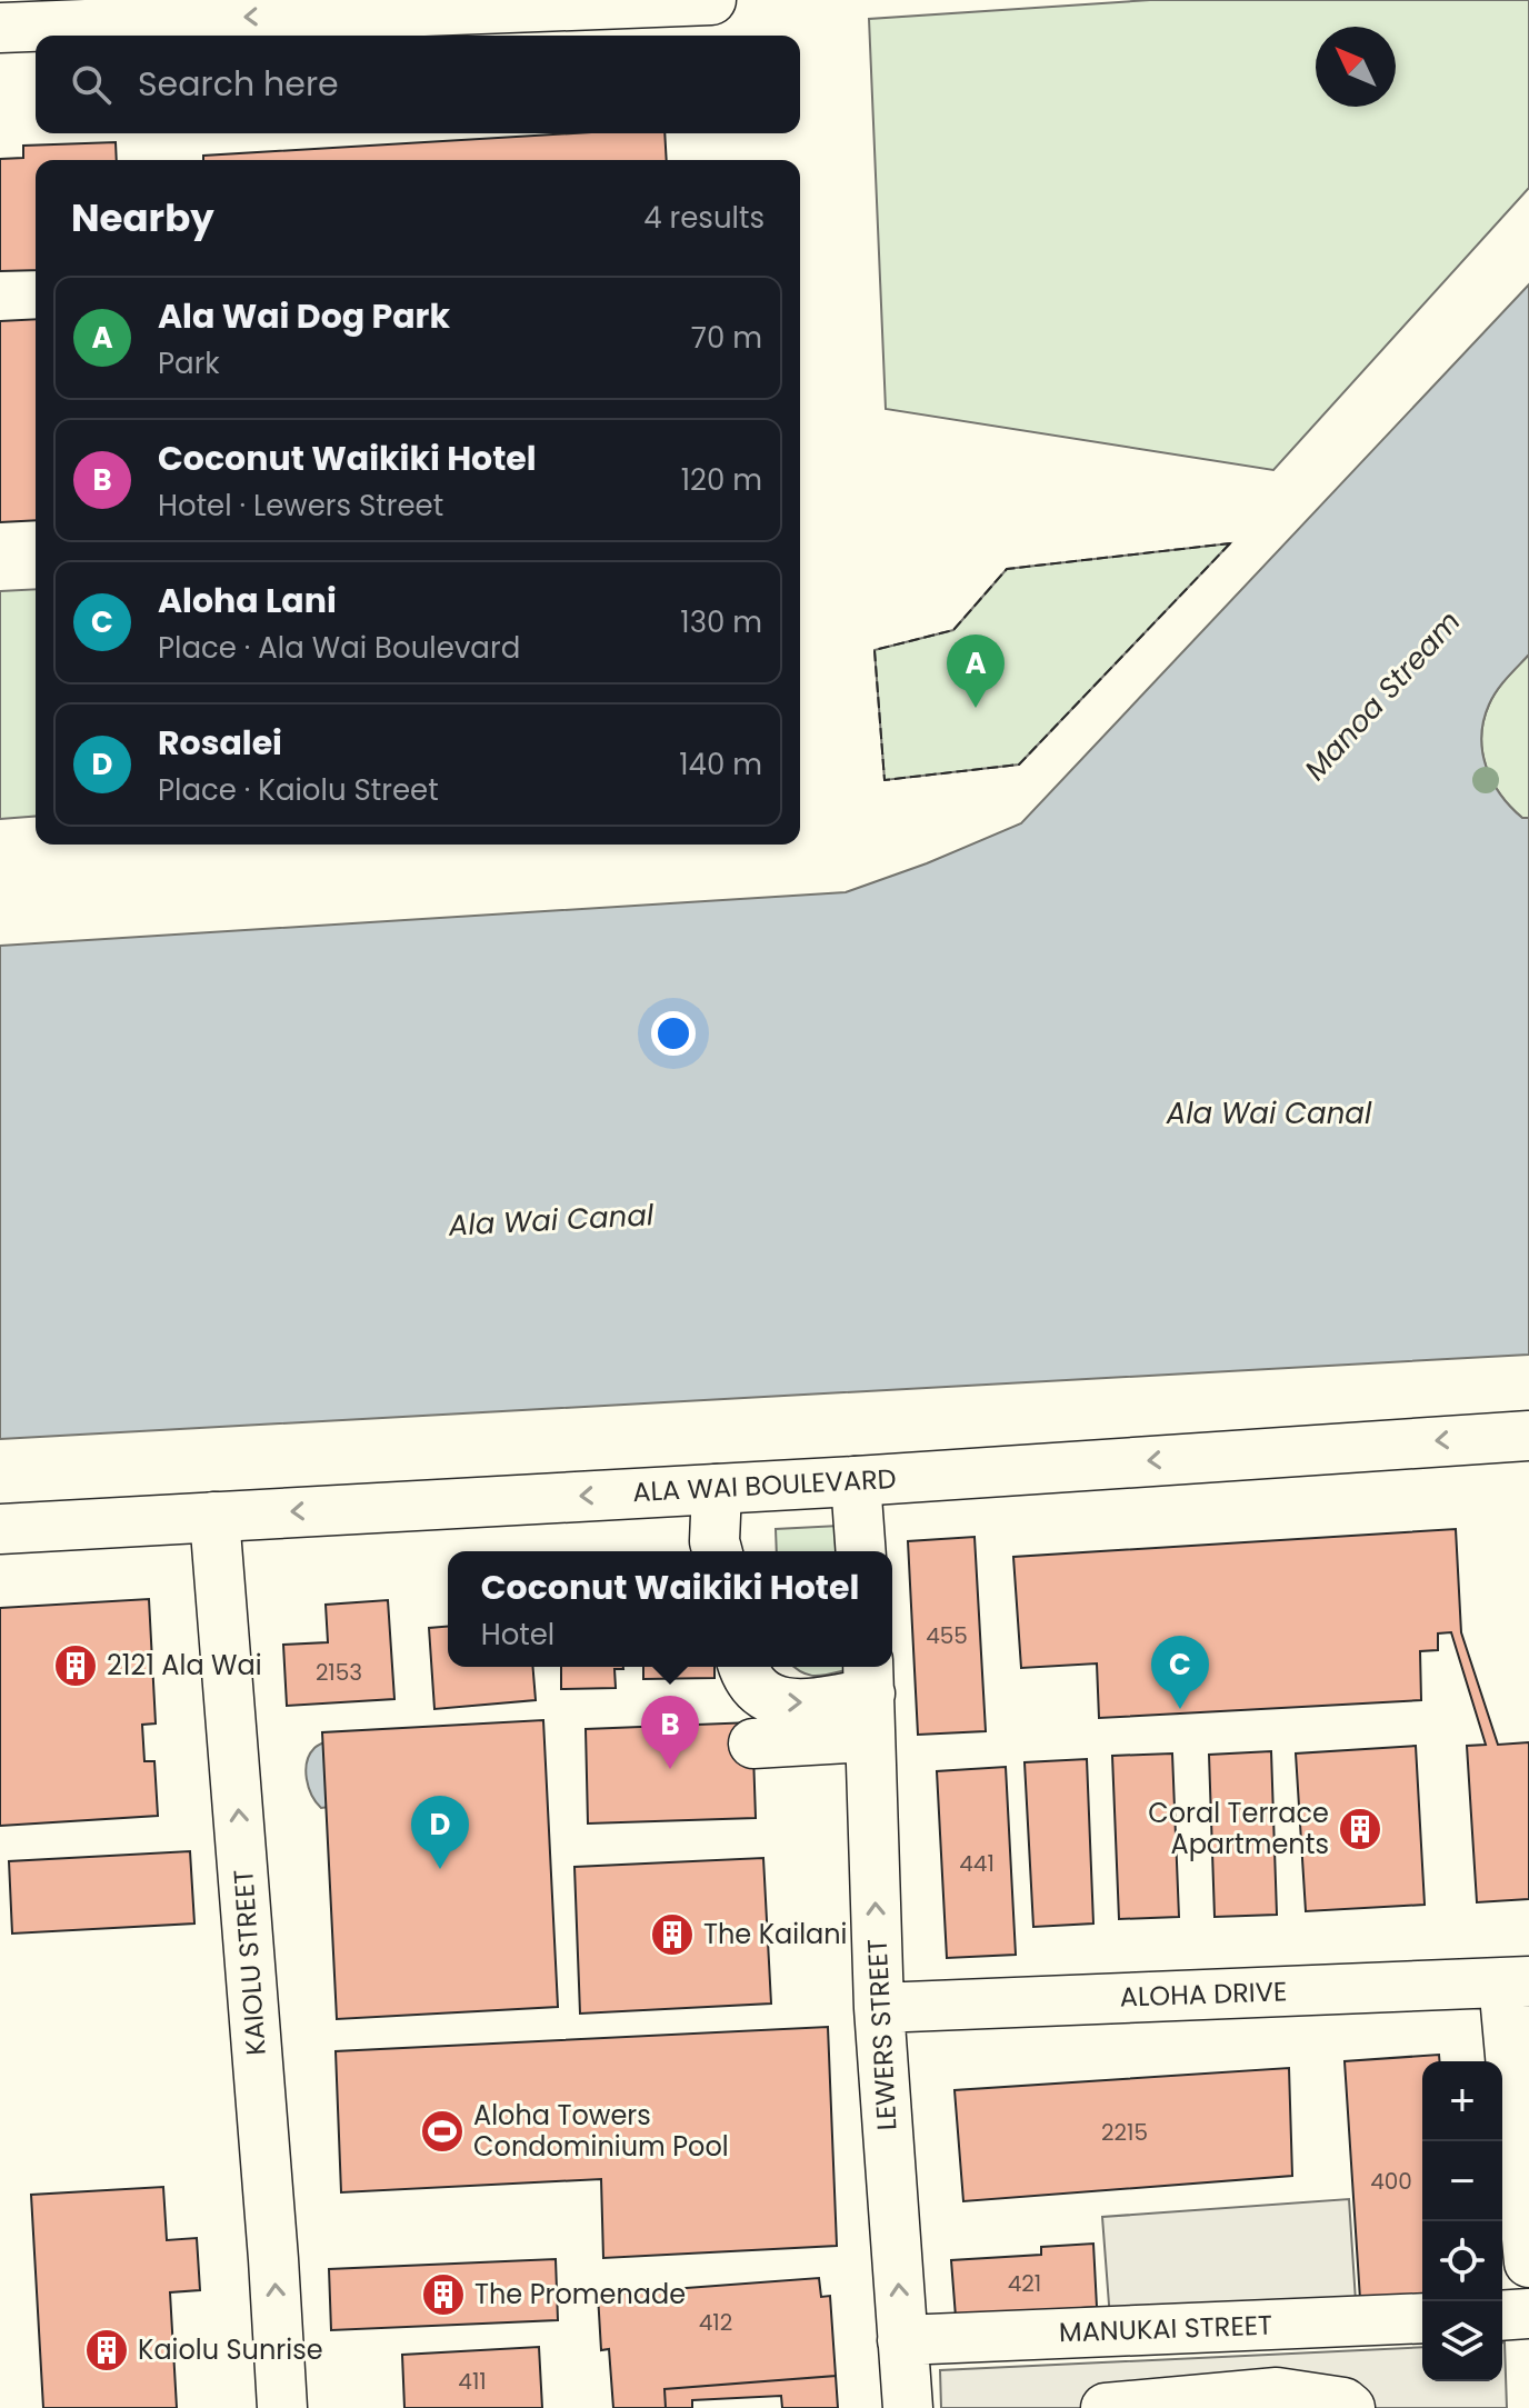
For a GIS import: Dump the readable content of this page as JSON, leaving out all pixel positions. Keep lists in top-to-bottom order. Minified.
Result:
{"streets":{"street":["ALA WAI BOULEVARD","KAIOLU STREET","ALOHA DRIVE","LEWERS STREET","MANUKAI STREET"]},"crossings":[["ALA WAI BOULEVARD","KAIOLU STREET"],["ALOHA DRIVE","LEWERS STREET"],["LEWERS STREET","MANUKAI STREET"]],"one_way":["ALA WAI BOULEVARD","KAIOLU STREET","LEWERS STREET"],"water":["Manoa Stream","Ala Wai Canal"],"places":{"building":["2121 Ala Wai","Coral Terrace Apartments","The Kailani","The Promenade","Kaiolu Sunrise"],"sports":["Aloha Towers Condominium Pool"]},"house_numbers":["455","2153","441","2215","400","421","412","411"],"north":"top left","page":{"search":"Search here","heading":["Nearby","4 results"],"list":[{"mark":"A","name":"Ala Wai Dog Park","note":"Park","value":"70 m"},{"mark":"B","name":"Coconut Waikiki Hotel","note":"Hotel · Lewers Street","value":"120 m"},{"mark":"C","name":"Aloha Lani","note":"Place · Ala Wai Boulevard","value":"130 m"},{"mark":"D","name":"Rosalei","note":"Place · Kaiolu Street","value":"140 m"}],"pins":["A","C","B","D"],"popup":["Coconut Waikiki Hotel","Hotel"],"map_buttons":["+","−"]}}
